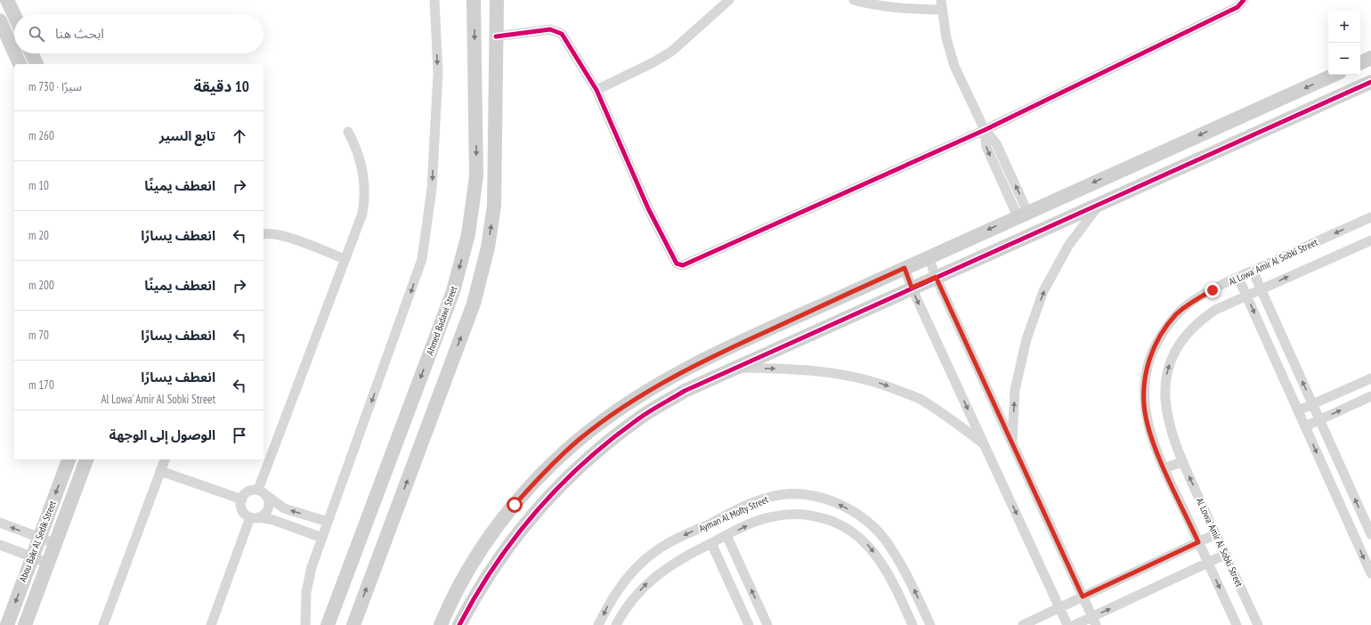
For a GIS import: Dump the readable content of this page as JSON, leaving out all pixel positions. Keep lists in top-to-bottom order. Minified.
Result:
{"streets":{"street":["Al Lowa' Amir Al Sobki Street","Ahmed Badawi Street","Ayman Al Mofty Street","Abou Bakr Al Sedik Street"]},"page":{"map_buttons":["+","−"],"search":"ابحث هنا","heading":["10 دقيقة","سيرًا · 730 m"],"list":[["تابع السير","260 m"],["انعطف يمينًا","10 m"],["انعطف يسارًا","20 m"],["انعطف يمينًا","200 m"],["انعطف يسارًا","70 m"],["انعطف يسارًا","Al Lowa' Amir Al Sobki Street","170 m"],"الوصول إلى الوجهة"]}}
